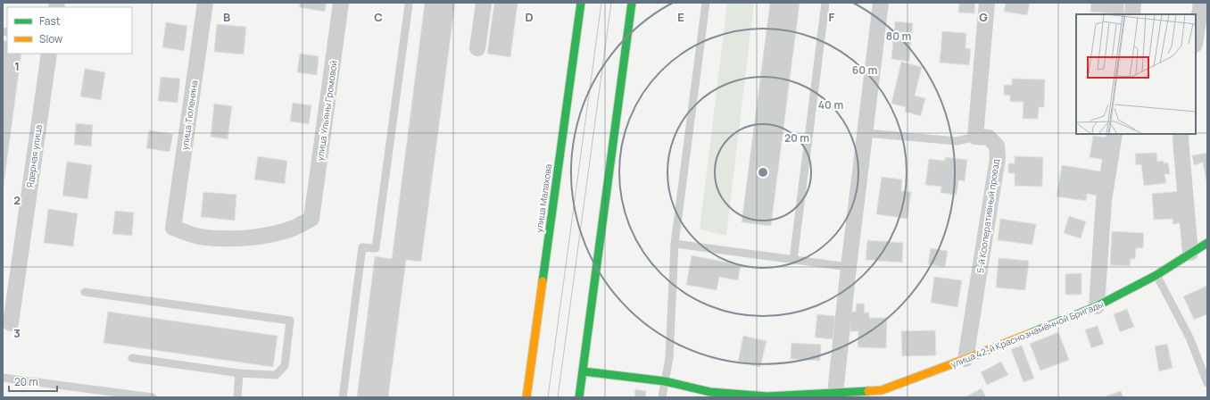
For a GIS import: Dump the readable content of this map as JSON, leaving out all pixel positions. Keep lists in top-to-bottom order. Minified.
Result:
{"streets":{"main road":["улица Малахова","улица 42-й Краснознамённой Бригады"],"street":["улица Ульяны Громовой","улица Тюленина","Ядерная улица","5-й Кооперативный проезд"]},"crossings":[["улица Ульяны Громовой","улица Тюленина"],["5-й Кооперативный проезд","улица 42-й Краснознамённой Бригады"]],"legend":["Fast","Slow"],"scale_bar":"20 m","grid":{"columns":["B","C","D","E","F","G"],"rows":["1","2","3"]},"rings":["80 m","60 m","40 m","20 m"]}
